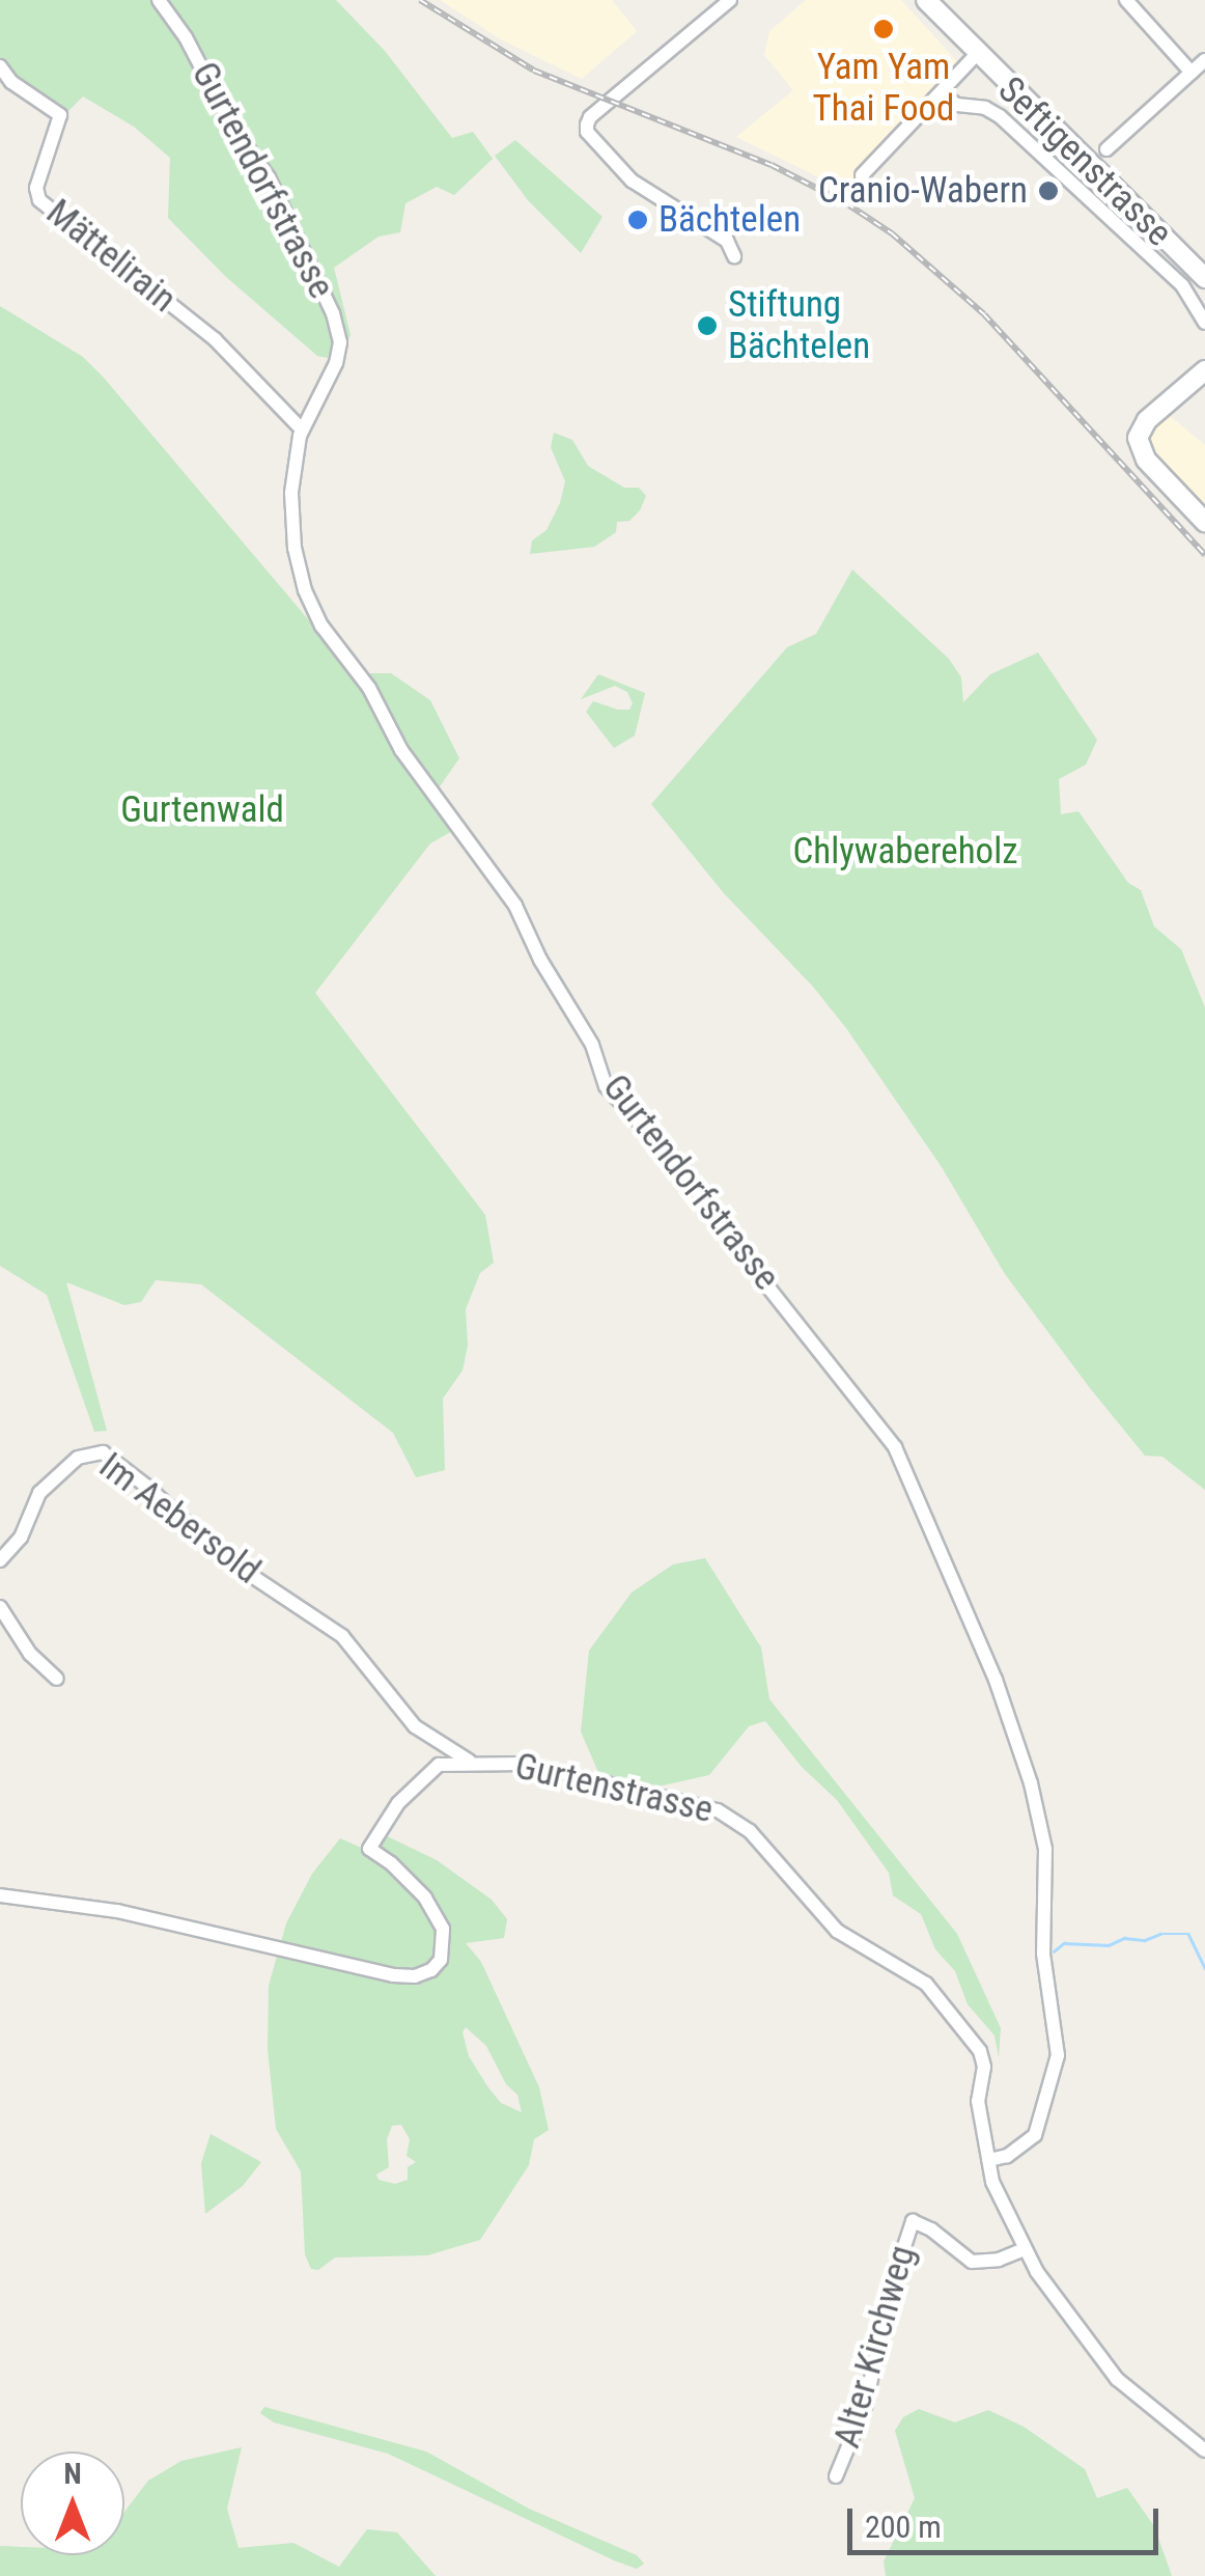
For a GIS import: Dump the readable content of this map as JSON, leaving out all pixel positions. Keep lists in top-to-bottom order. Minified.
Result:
{"streets":{"main road":["Seftigenstrasse"],"street":["Gurtendorfstrasse","Mättelirain","Im Aebersold","Gurtenstrasse","Alter Kirchweg"]},"crossings":[["Gurtendorfstrasse","Mättelirain"],["Gurtendorfstrasse","Gurtenstrasse"],["Im Aebersold","Gurtenstrasse"],["Gurtenstrasse","Alter Kirchweg"]],"parks":["Gurtenwald","Chlywabereholz"],"places":["Yam Yam Thai Food","Cranio-Wabern","Bächtelen","Stiftung Bächtelen"],"scale_bar":"200 m","north":"top"}
